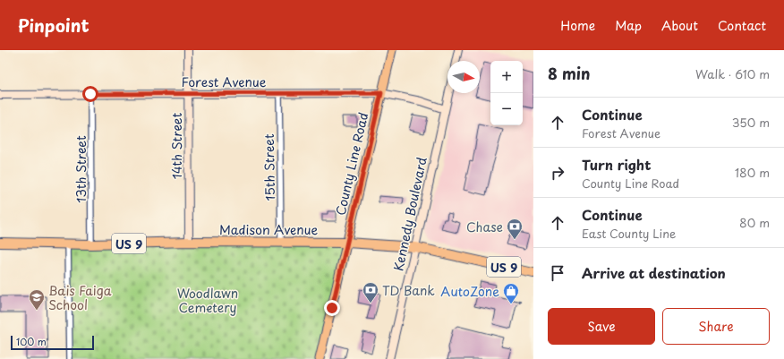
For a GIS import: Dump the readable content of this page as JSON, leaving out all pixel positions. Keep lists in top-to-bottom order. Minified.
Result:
{"streets":{"highway":["Madison Avenue","US 9"],"main road":["County Line Road"],"street":["Forest Avenue","14th Street","15th Street","13th Street","Kennedy Boulevard"]},"crossings":[["Forest Avenue","14th Street"],["Forest Avenue","County Line Road"],["Forest Avenue","15th Street"],["Forest Avenue","13th Street"],["Forest Avenue","Kennedy Boulevard"],["14th Street","Madison Avenue"],["County Line Road","Madison Avenue"],["15th Street","Madison Avenue"],["13th Street","Madison Avenue"],["Kennedy Boulevard","Madison Avenue"]],"parks":["Woodlawn Cemetery"],"places":{"bank":["Chase","TD Bank"],"shop":["AutoZone"],"school or university":["Bais Faiga School"]},"scale_bar":"100 m","north":"right","page":{"header":"Pinpoint","nav":["Home","Map","About","Contact"],"heading":["8 min","Walk · 610 m"],"map_buttons":["+","−"],"list":[["Continue","Forest Avenue","350 m"],["Turn right","County Line Road","180 m"],["Continue","East County Line","80 m"],"Arrive at destination"],"buttons":["Save","Share"],"scale":"100 m"}}
